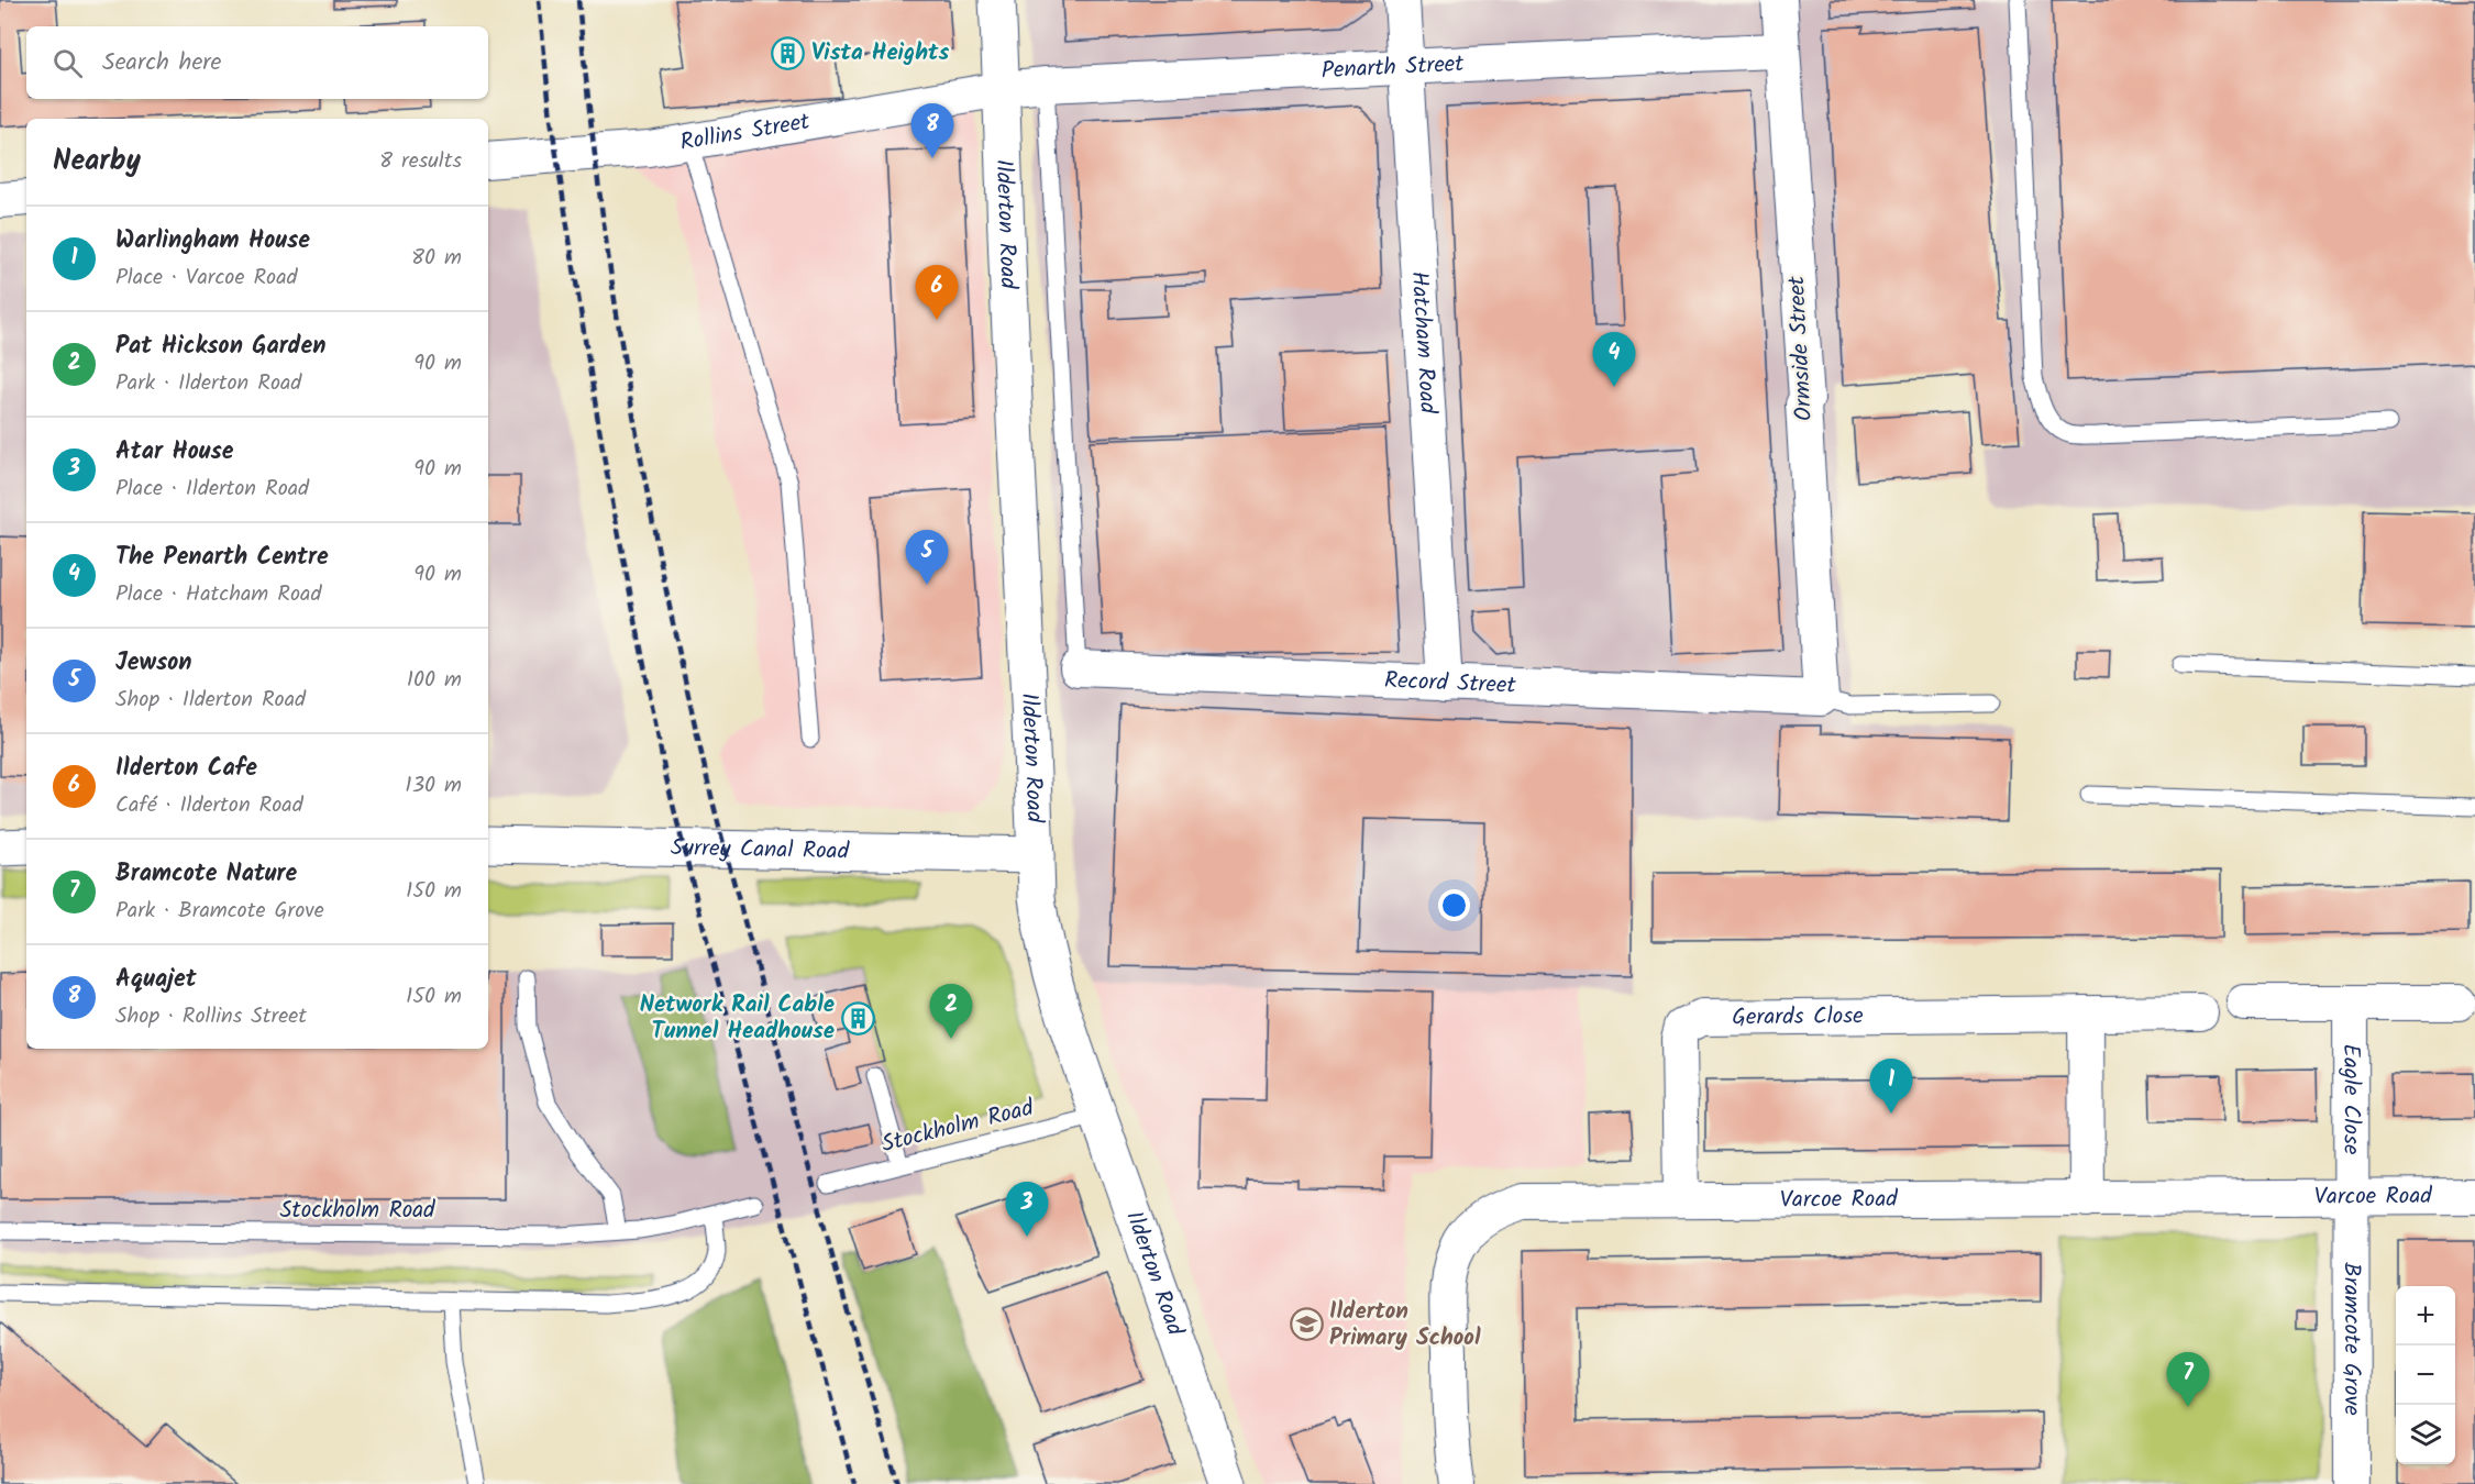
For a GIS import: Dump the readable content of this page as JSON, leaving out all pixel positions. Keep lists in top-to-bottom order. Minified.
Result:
{"streets":{"street":["Penarth Street","Rollins Street","Ilderton Road","Hatcham Road","Ormside Street","Record Street","Surrey Canal Road","Gerards Close","Eagle Close","Varcoe Road","Bramcote Grove"],"lane":["Stockholm Road"]},"crossings":[["Penarth Street","Rollins Street"],["Penarth Street","Ilderton Road"],["Penarth Street","Hatcham Road"],["Penarth Street","Ormside Street"],["Rollins Street","Ilderton Road"],["Ilderton Road","Surrey Canal Road"],["Ilderton Road","Stockholm Road"],["Hatcham Road","Record Street"],["Ormside Street","Record Street"],["Gerards Close","Varcoe Road"],["Eagle Close","Varcoe Road"],["Eagle Close","Bramcote Grove"],["Varcoe Road","Bramcote Grove"]],"places":{"building":["Vista Heights","Network Rail Cable Tunnel Headhouse"],"school or university":["Ilderton Primary School"]},"page":{"search":"Search here","pins":["8","6","4","5","2","1","3","7"],"heading":["Nearby","8 results"],"list":[{"mark":"1","name":"Warlingham House","note":"Place · Varcoe Road","value":"80 m"},{"mark":"2","name":"Pat Hickson Garden","note":"Park · Ilderton Road","value":"90 m"},{"mark":"3","name":"Atar House","note":"Place · Ilderton Road","value":"90 m"},{"mark":"4","name":"The Penarth Centre","note":"Place · Hatcham Road","value":"90 m"},{"mark":"5","name":"Jewson","note":"Shop · Ilderton Road","value":"100 m"},{"mark":"6","name":"Ilderton Cafe","note":"Café · Ilderton Road","value":"130 m"},{"mark":"7","name":"Bramcote Nature","note":"Park · Bramcote Grove","value":"150 m"},{"mark":"8","name":"Aquajet","note":"Shop · Rollins Street","value":"150 m"}],"map_buttons":["+","−"]}}
